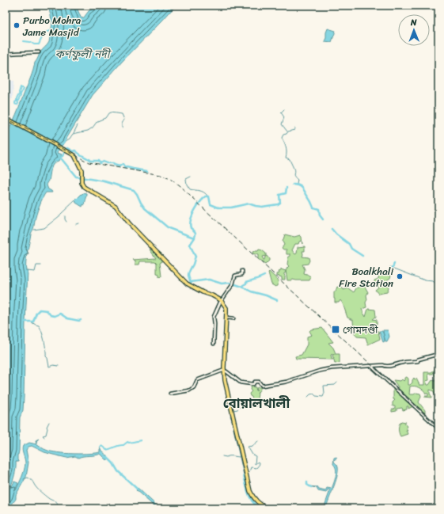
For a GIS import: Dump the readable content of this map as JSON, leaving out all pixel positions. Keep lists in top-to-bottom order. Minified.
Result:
{"districts":["বোয়ালখালী"],"water":["কর্ণফুলী নদী"],"places":{"other":["Purbo Mohra Jame Masjid","Boalkhali Fire Station"],"transit":["গোমদণ্ডী"]},"north":"top"}
